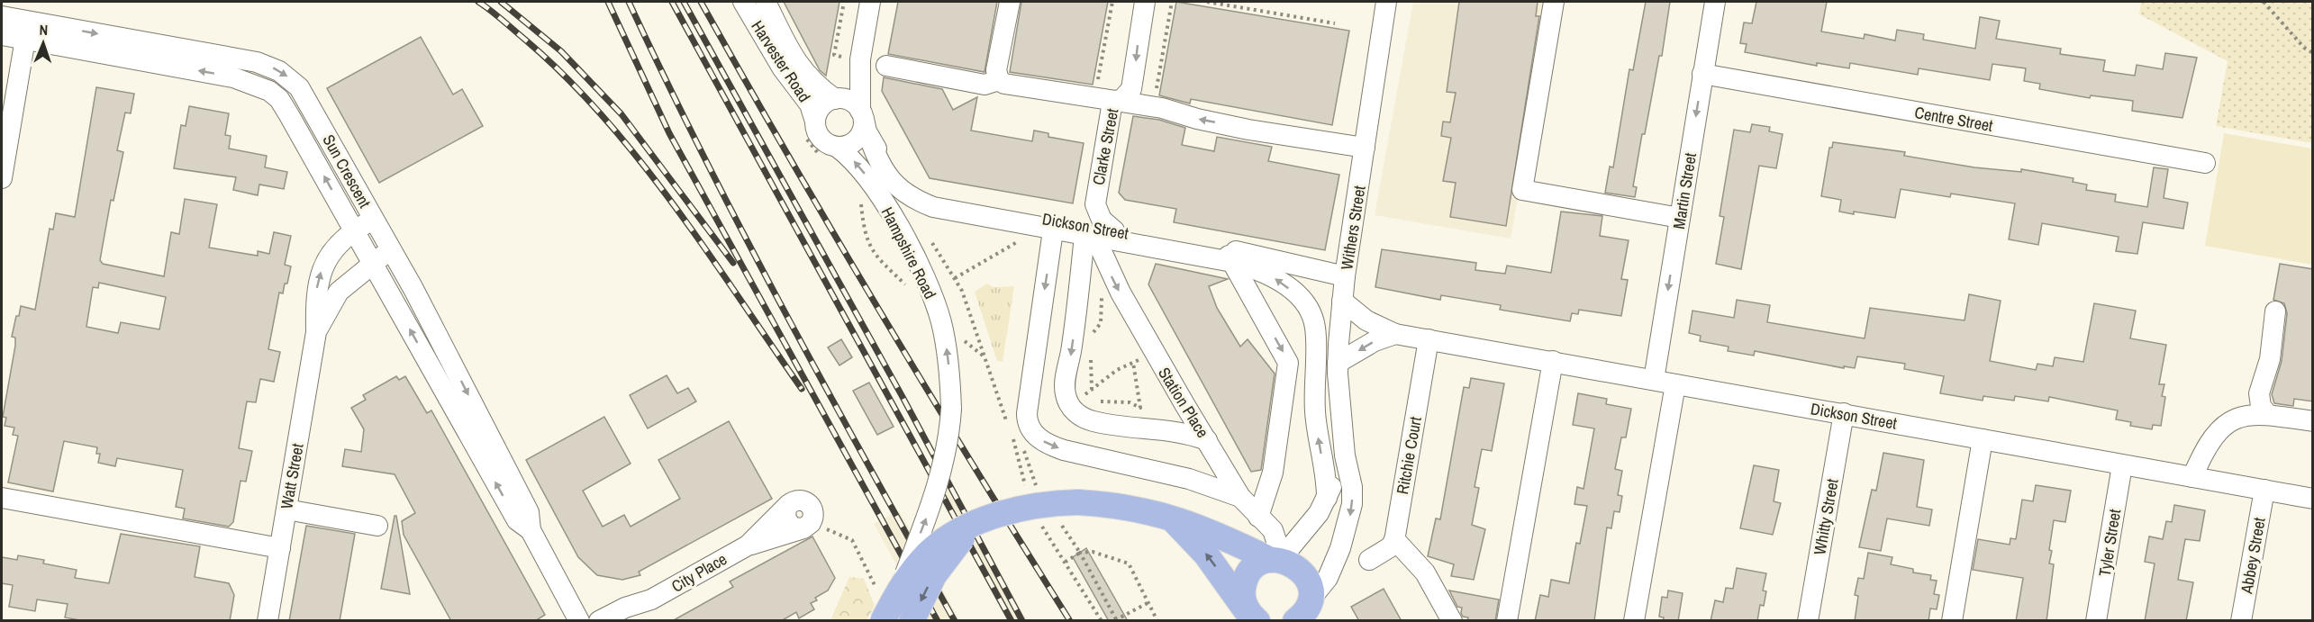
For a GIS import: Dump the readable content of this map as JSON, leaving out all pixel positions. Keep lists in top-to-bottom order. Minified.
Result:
{"streets":{"main road":["Hampshire Road"],"street":["Harvester Road","Centre Street","Clarke Street","Sun Crescent","Martin Street","Dickson Street","Withers Street","Station Place","Ritchie Court","Watt Street","Whitty Street","Tyler Street","Abbey Street","City Place"]},"crossings":[["Harvester Road","Dickson Street"],["Harvester Road","Hampshire Road"],["Centre Street","Martin Street"],["Clarke Street","Dickson Street"],["Clarke Street","Station Place"],["Sun Crescent","Watt Street"],["Martin Street","Dickson Street"],["Dickson Street","Withers Street"],["Dickson Street","Hampshire Road"],["Dickson Street","Station Place"],["Dickson Street","Ritchie Court"],["Dickson Street","Whitty Street"],["Dickson Street","Tyler Street"],["Dickson Street","Abbey Street"],["Withers Street","Hampshire Road"],["Withers Street","Station Place"],["Hampshire Road","Station Place"]],"one_way":["Clarke Street","Martin Street"],"north":"top"}
